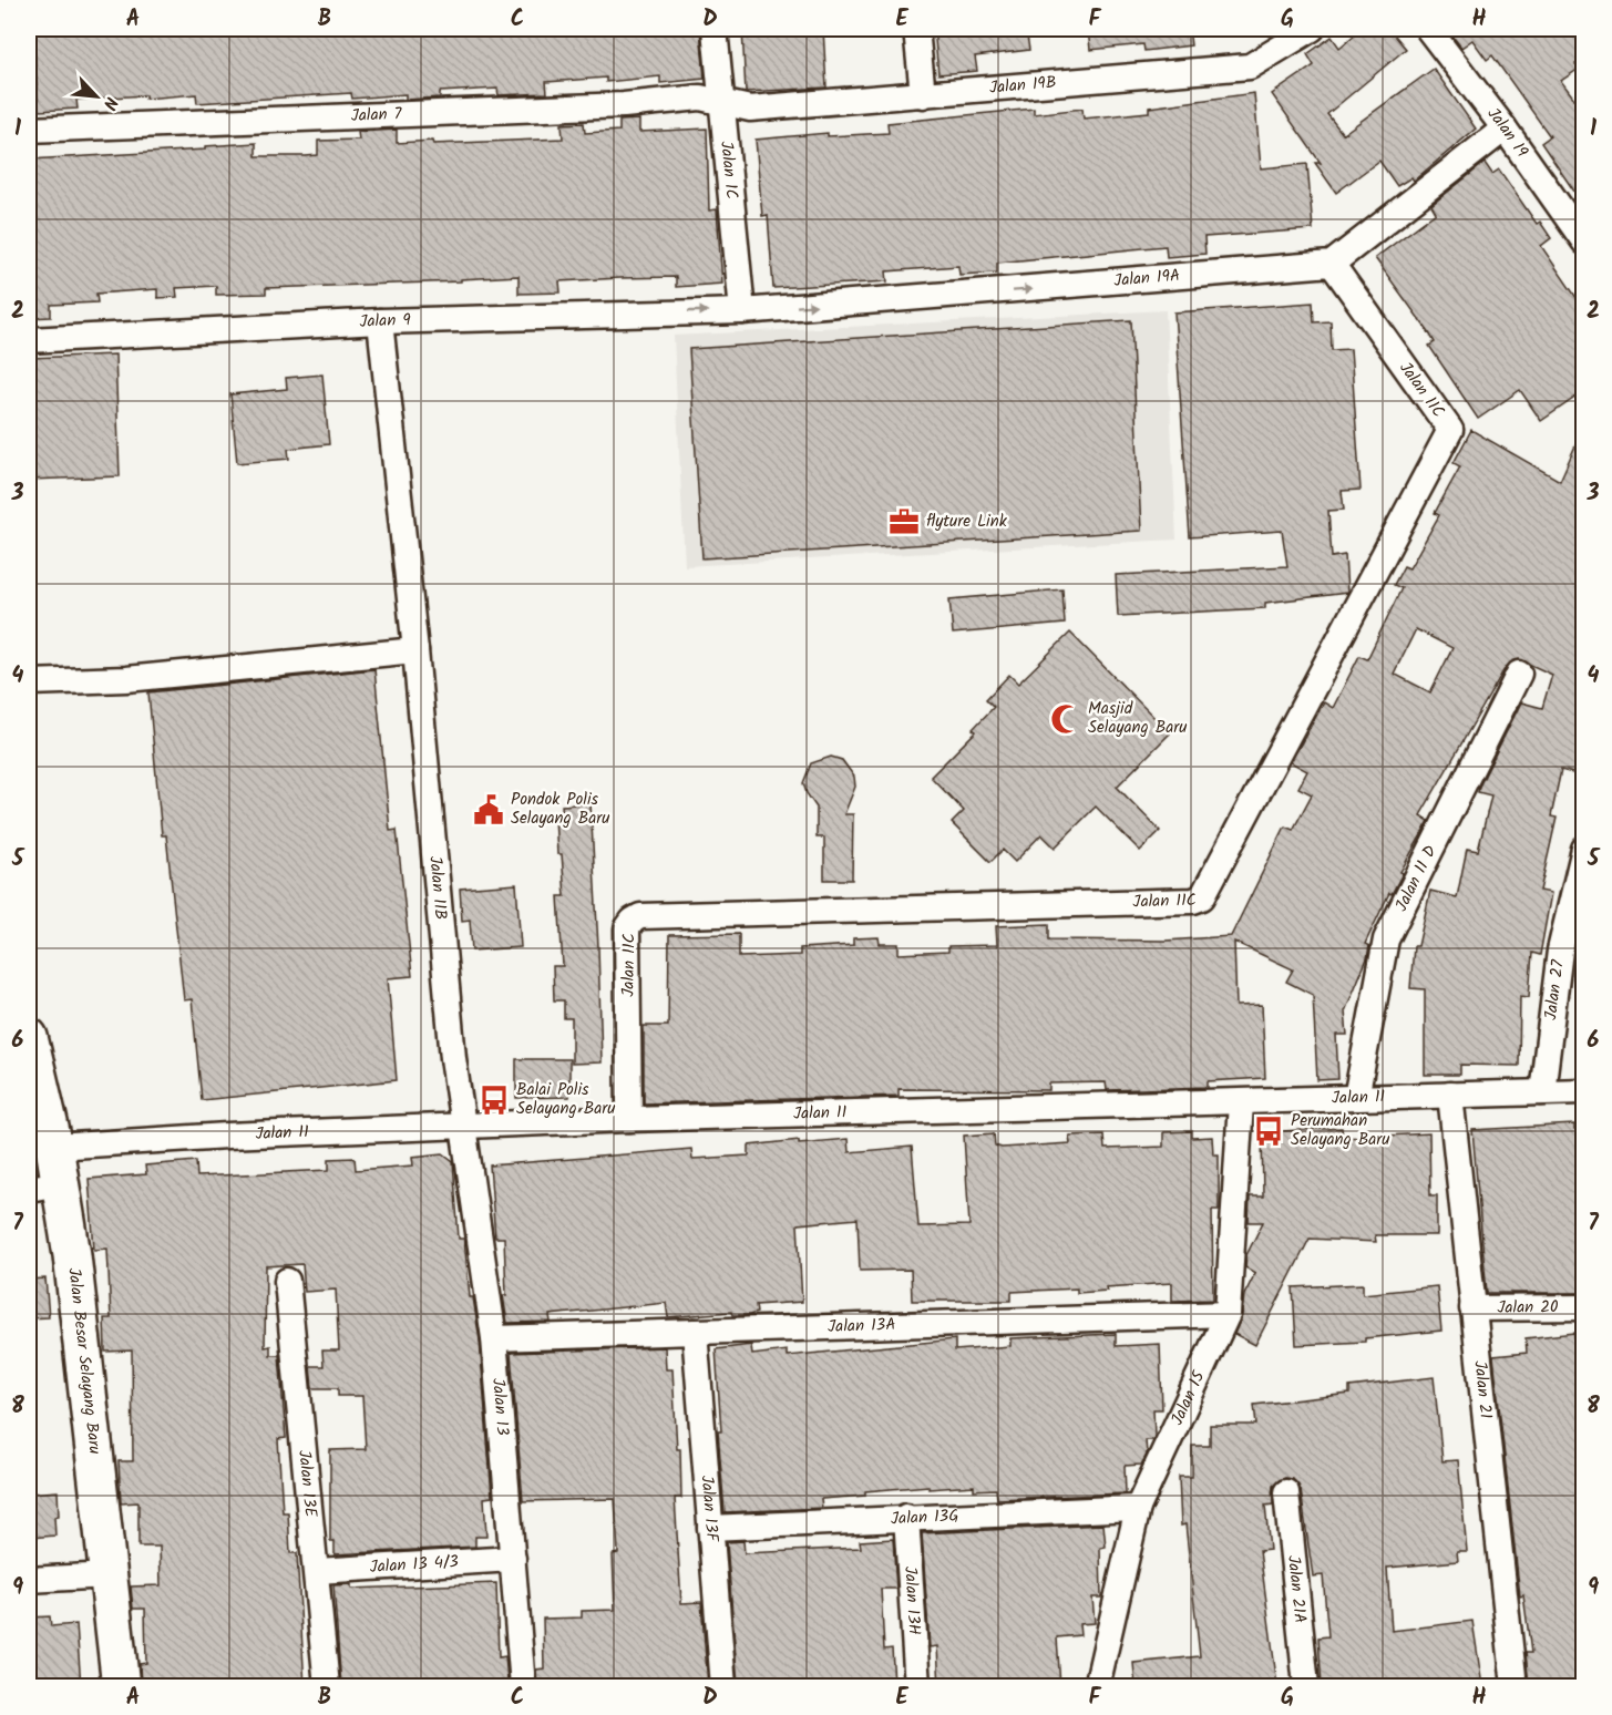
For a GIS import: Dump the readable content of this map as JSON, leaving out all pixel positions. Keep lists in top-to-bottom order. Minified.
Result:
{"streets":{"street":["Jalan 19B","Jalan 7","Jalan 19","Jalan 1C","Jalan 19A","Jalan 9","Jalan 11C","Jalan 11 D","Jalan 11B","Jalan 27","Jalan 11","Jalan 20","Jalan 13A","Jalan Besar Selayang Baru","Jalan 21","Jalan 15","Jalan 13","Jalan 13E","Jalan 13F","Jalan 13G","Jalan 13 4/3","Jalan 21A","Jalan 13H"]},"crossings":[["Jalan 19B","Jalan 7"],["Jalan 19B","Jalan 1C"],["Jalan 7","Jalan 1C"],["Jalan 1C","Jalan 19A"],["Jalan 1C","Jalan 9"],["Jalan 19A","Jalan 9"],["Jalan 19A","Jalan 11C"],["Jalan 9","Jalan 11B"],["Jalan 11C","Jalan 11"],["Jalan 11 D","Jalan 11"],["Jalan 11B","Jalan 11"],["Jalan 11B","Jalan 13"],["Jalan 27","Jalan 11"],["Jalan 11","Jalan Besar Selayang Baru"],["Jalan 11","Jalan 21"],["Jalan 11","Jalan 15"],["Jalan 11","Jalan 13"],["Jalan 20","Jalan 21"],["Jalan 13A","Jalan 15"],["Jalan 13A","Jalan 13"],["Jalan 13A","Jalan 13F"],["Jalan 15","Jalan 13G"],["Jalan 13","Jalan 13 4/3"],["Jalan 13E","Jalan 13 4/3"],["Jalan 13F","Jalan 13G"],["Jalan 13G","Jalan 13H"]],"one_way":["Jalan 19A","Jalan 9"],"places":{"office":["flyture Link"],"mosque":["Masjid Selayang Baru"],"public building":["Pondok Polis Selayang Baru"],"bus stop":["Balai Polis Selayang Baru","Perumahan Selayang Baru"]},"north":"bottom right","grid":{"columns":["A","B","C","D","E","F","G","H"],"rows":["1","2","3","4","5","6","7","8","9"]}}
